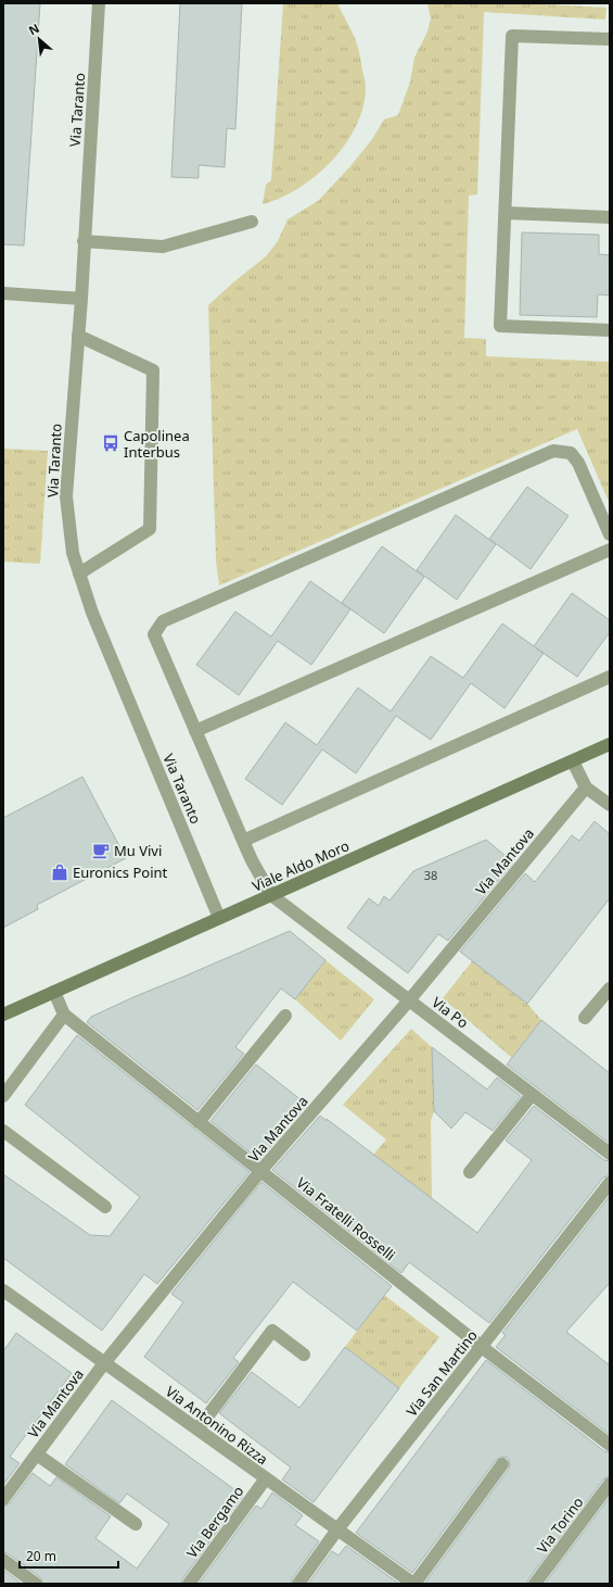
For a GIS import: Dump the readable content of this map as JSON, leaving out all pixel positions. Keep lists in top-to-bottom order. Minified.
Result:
{"streets":{"street":["Via Taranto","Via Mantova","Viale Aldo Moro","Via Po","Via Fratelli Rosselli","Via San Martino","Via Antonino Rizza","Via Bergamo","Via Torino"]},"crossings":[["Via Taranto","Viale Aldo Moro"],["Via Mantova","Via Po"],["Via Mantova","Via Fratelli Rosselli"],["Via Mantova","Via Antonino Rizza"],["Viale Aldo Moro","Via Po"],["Via Fratelli Rosselli","Via San Martino"],["Via San Martino","Via Antonino Rizza"],["Via Antonino Rizza","Via Bergamo"]],"places":{"bus stop":["Capolinea Interbus"],"cafe":["Mu Vivi"],"shop":["Euronics Point"]},"house_numbers":["38"],"scale_bar":"20 m","north":"top left"}
